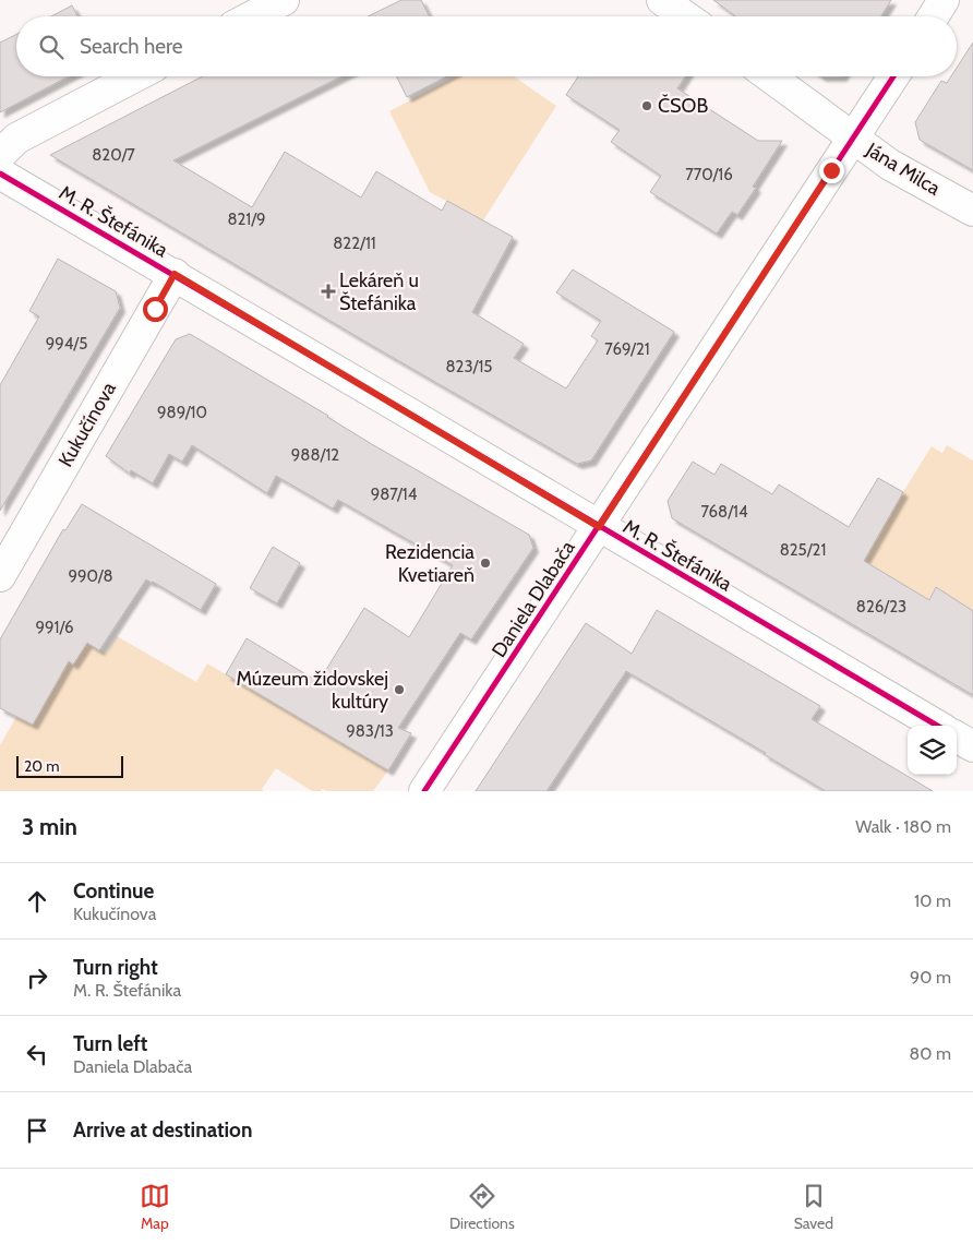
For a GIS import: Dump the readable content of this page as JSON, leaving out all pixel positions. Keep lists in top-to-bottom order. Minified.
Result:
{"streets":{"street":["Jána Milca","M. R. Štefánika","Kukučínova","Daniela Dlabača"]},"crossings":[["Jána Milca","Daniela Dlabača"],["M. R. Štefánika","Kukučínova"],["M. R. Štefánika","Daniela Dlabača"]],"places":{"other":["ČSOB","Rezidencia Kvetiareň","Múzeum židovskej kultúry"],"health":["Lekáreň u Štefánika"]},"house_numbers":["820/7","770/16","821/9","822/11","994/5","769/21","823/15","989/10","988/12","987/14","768/14","825/21","990/8","826/23","991/6","983/13"],"scale_bar":"20 m","page":{"search":"Search here","scale":"20 m","heading":["3 min","Walk · 180 m"],"list":[["Continue","Kukučínova","10 m"],["Turn right","M. R. Štefánika","90 m"],["Turn left","Daniela Dlabača","80 m"],"Arrive at destination"],"nav":["Map","Directions","Saved"]}}
